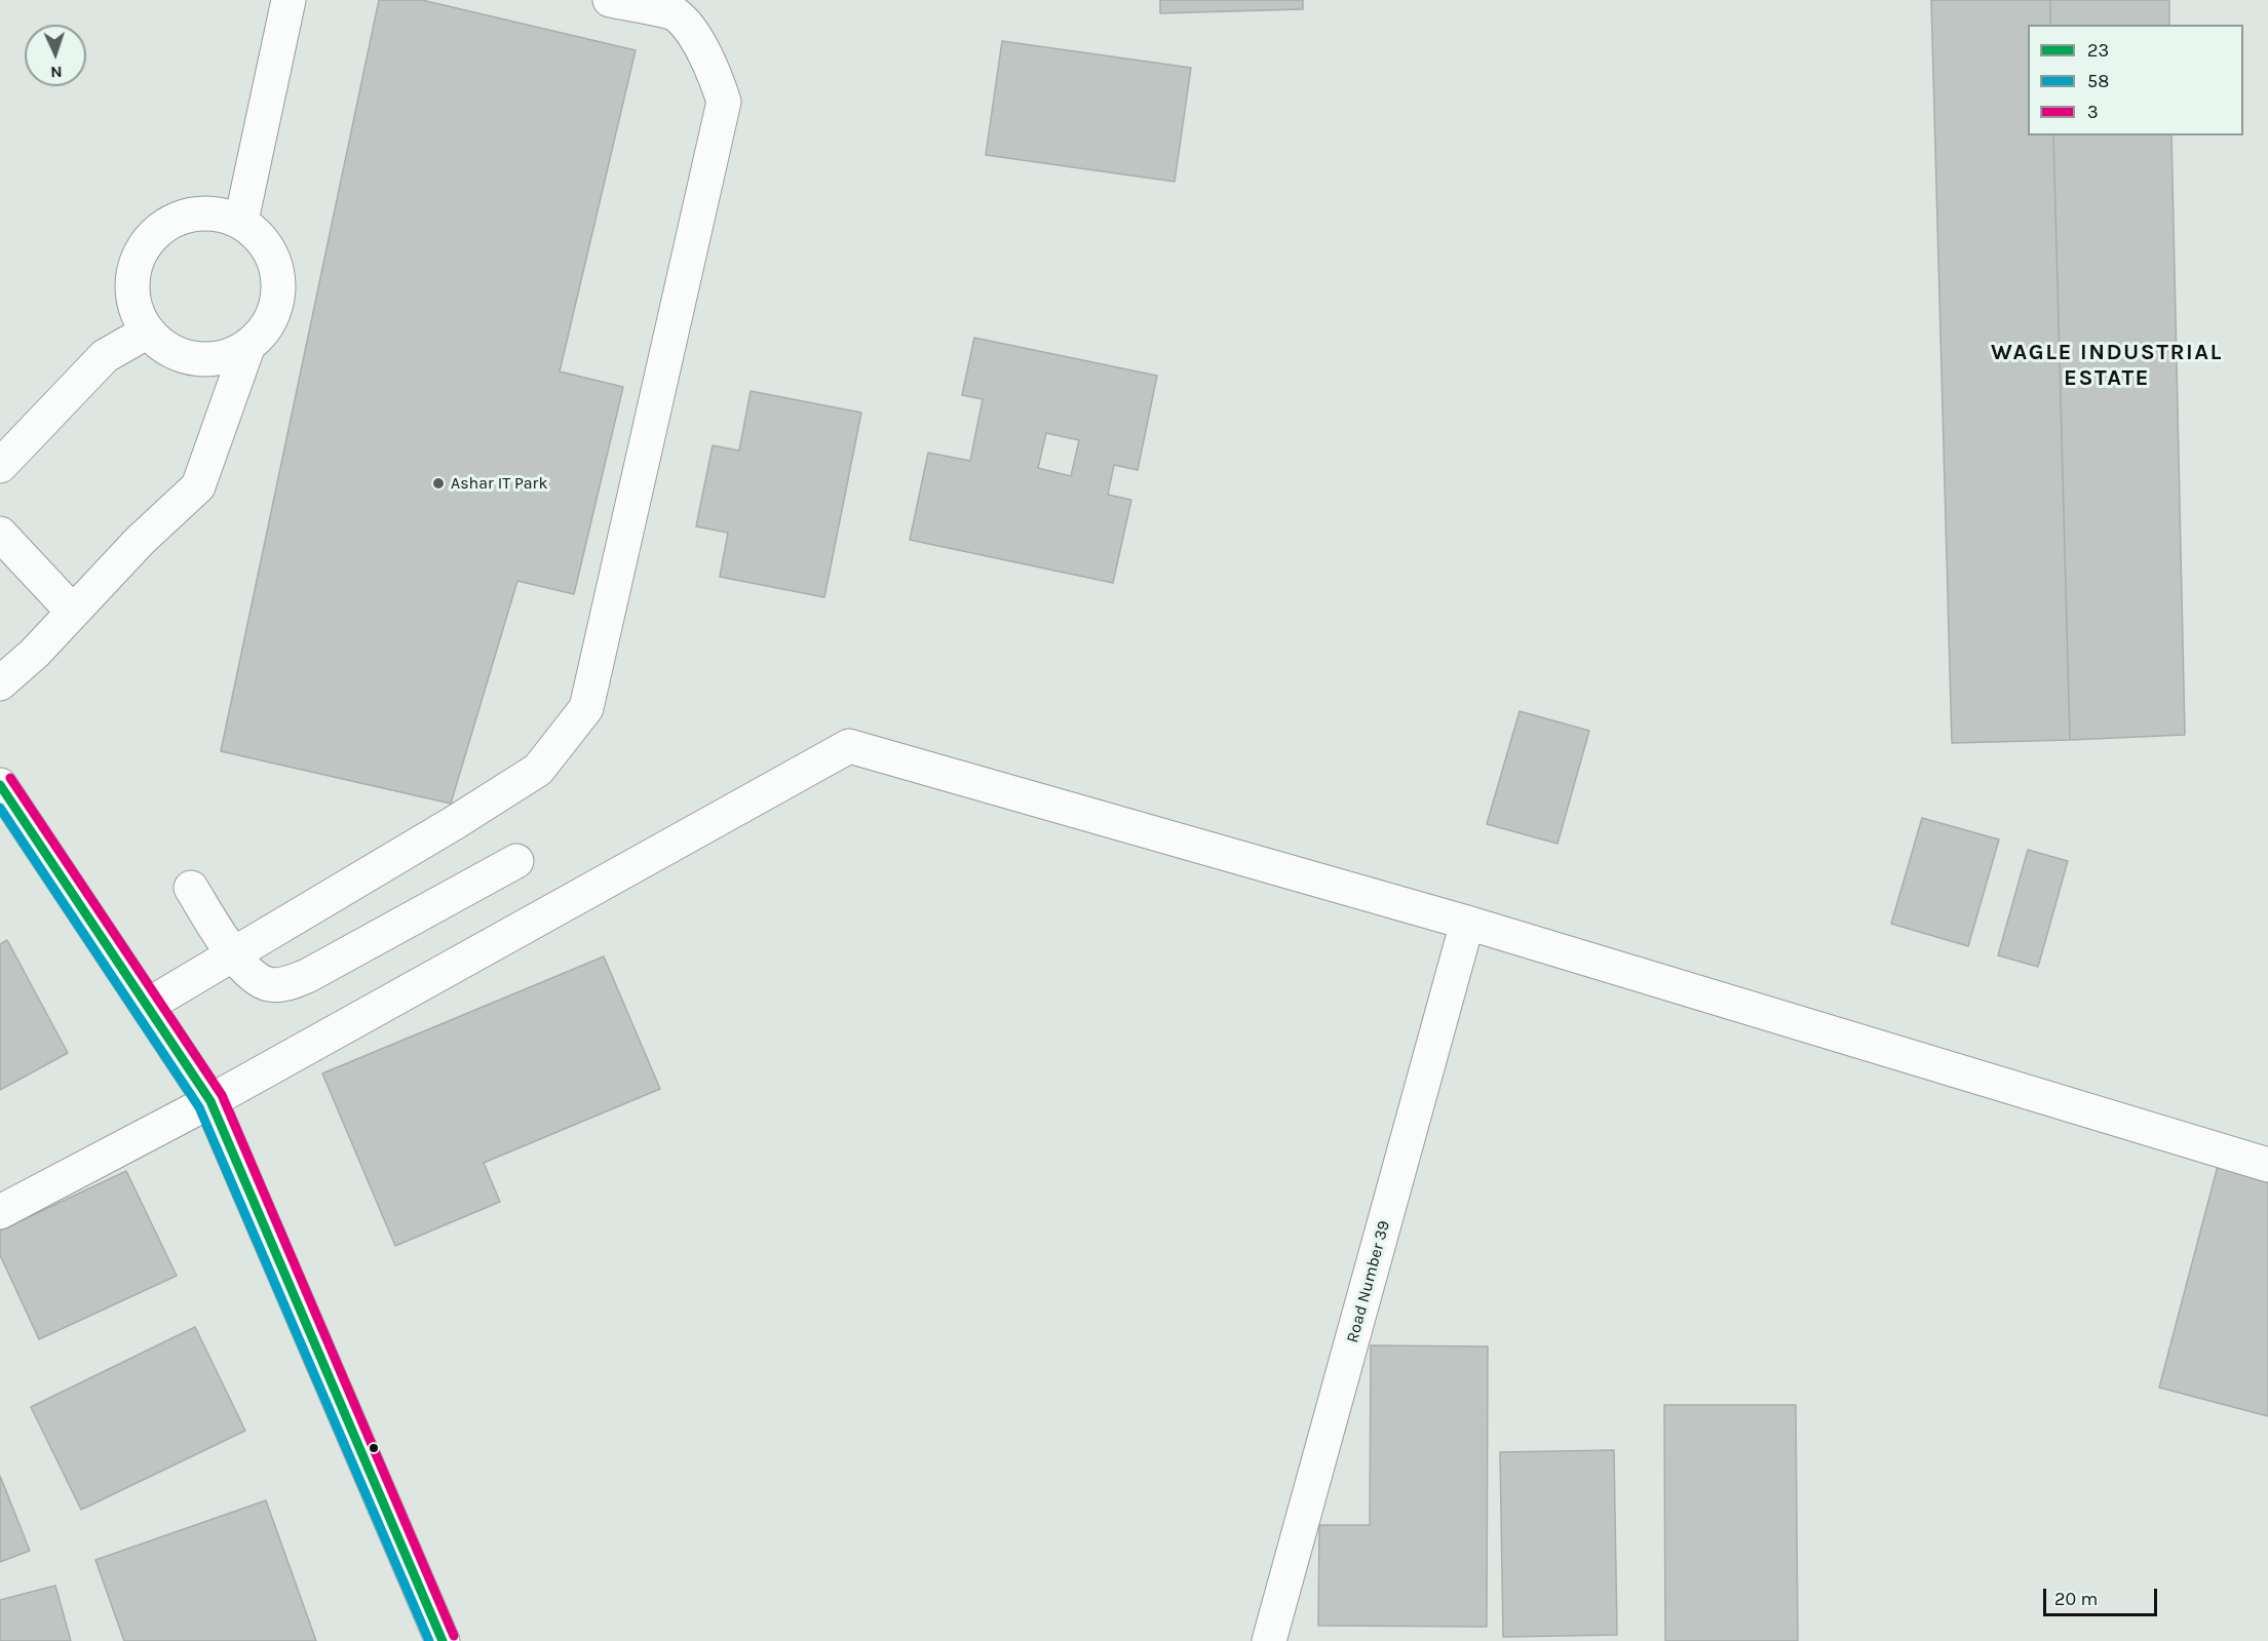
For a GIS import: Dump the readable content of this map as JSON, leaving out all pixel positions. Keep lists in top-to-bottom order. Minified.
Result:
{"streets":{"street":["Road Number 39"]},"districts":["WAGLE INDUSTRIAL ESTATE"],"places":["Ashar IT Park"],"lines":["transit line 3","transit line 23","transit line 58"],"legend":["23","58","3"],"scale_bar":"20 m","north":"bottom"}
